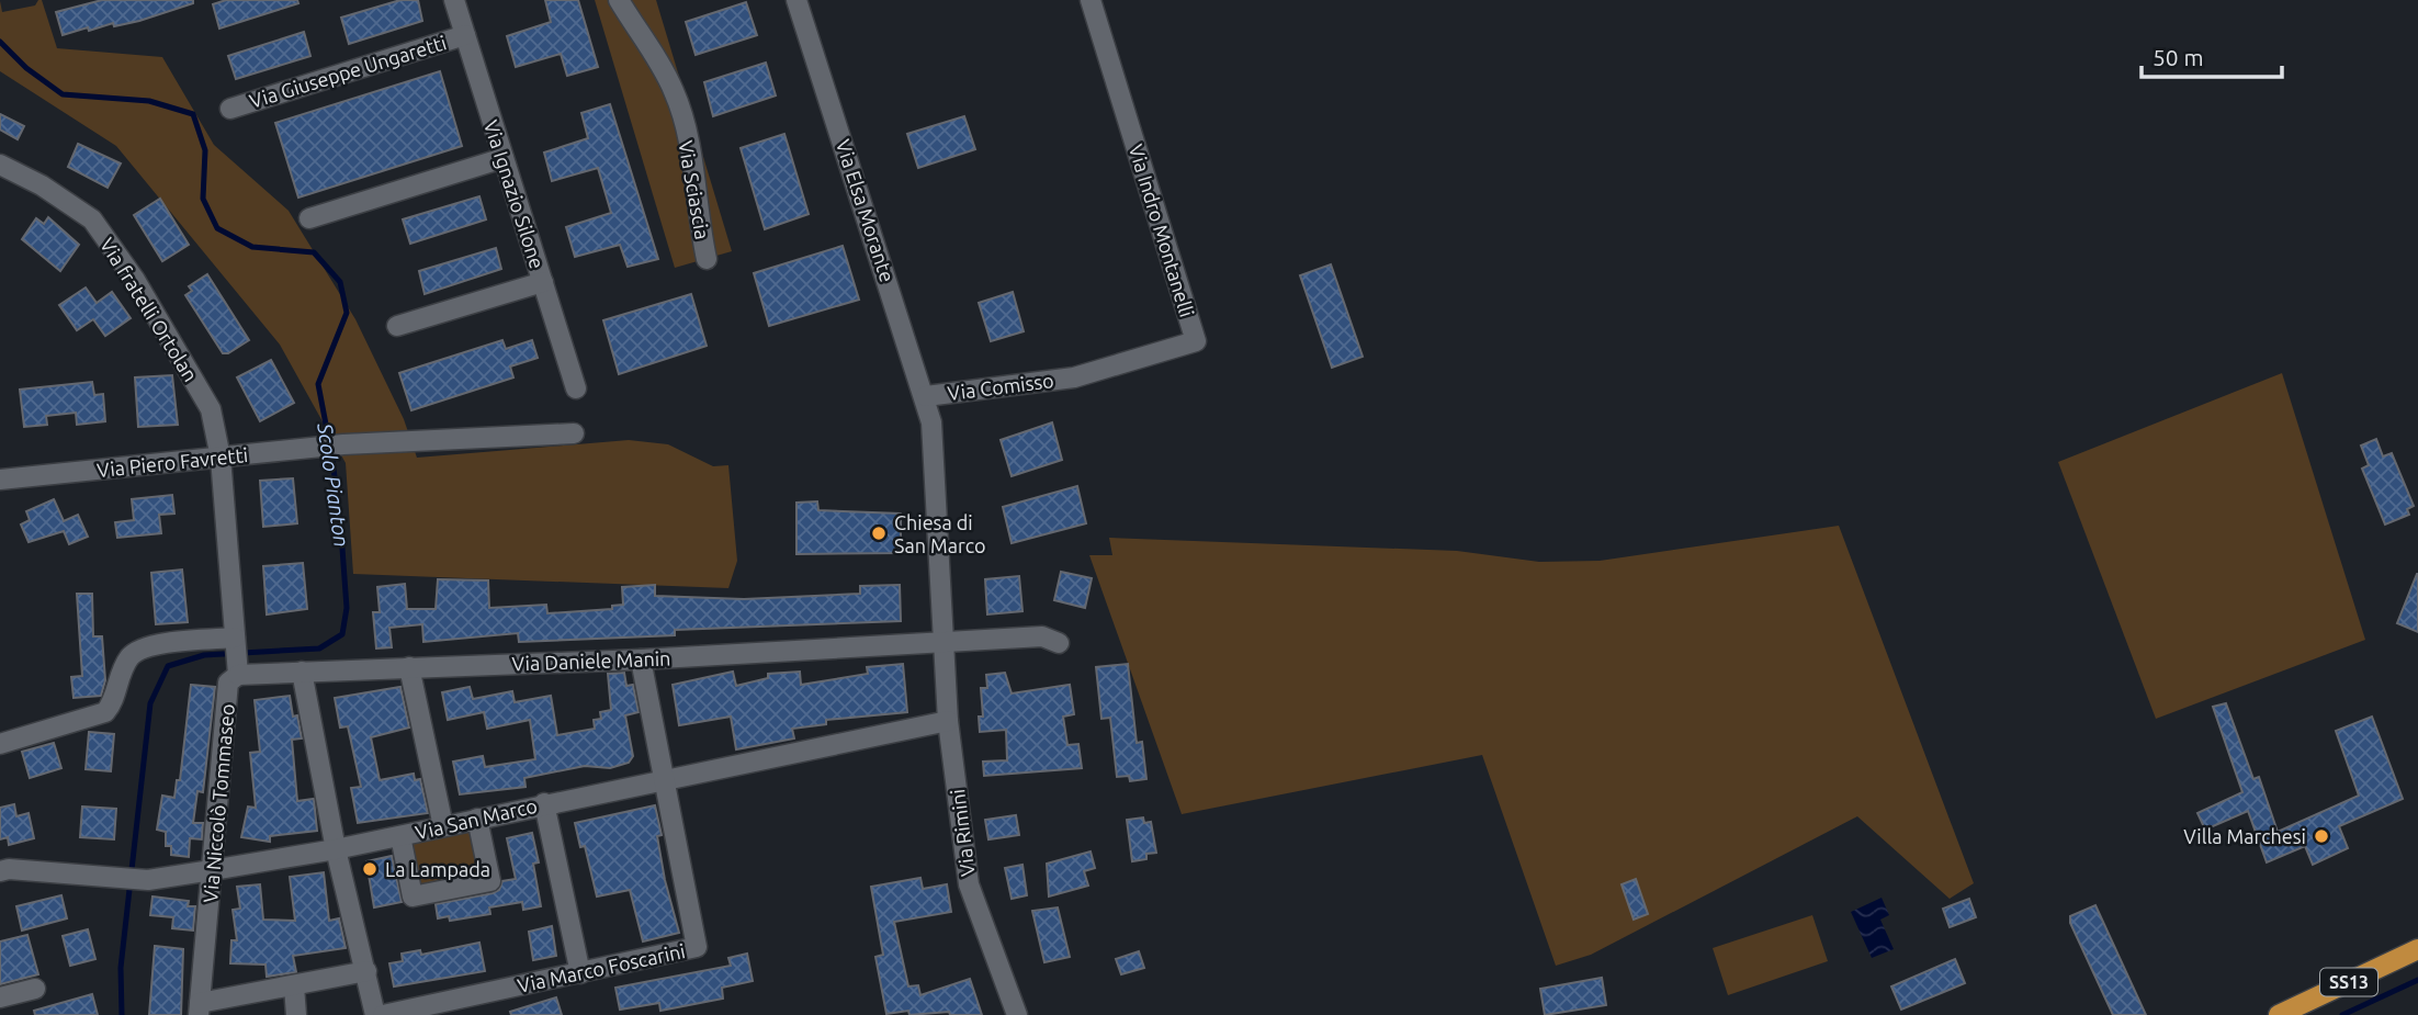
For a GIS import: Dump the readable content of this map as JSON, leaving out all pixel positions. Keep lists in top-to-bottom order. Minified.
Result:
{"streets":{"main road":["SS13"],"street":["Via Giuseppe Ungaretti","Via Sciascia","Via Ignazio Silone","Via Elsa Morante","Via Indro Montanelli","Via fratelli Ortolan","Via Comisso","Via Piero Favretti","Via Daniele Manin","Via Niccolò Tommaseo","Via San Marco","Via Rimini","Via Marco Foscarini"]},"crossings":[["Via Giuseppe Ungaretti","Via Ignazio Silone"],["Via Elsa Morante","Via Comisso"],["Via Elsa Morante","Via Rimini"],["Via Indro Montanelli","Via Comisso"],["Via fratelli Ortolan","Via Piero Favretti"],["Via fratelli Ortolan","Via Niccolò Tommaseo"],["Via Piero Favretti","Via Niccolò Tommaseo"],["Via Daniele Manin","Via Niccolò Tommaseo"],["Via Daniele Manin","Via Rimini"],["Via Niccolò Tommaseo","Via San Marco"],["Via San Marco","Via Rimini"],["Via San Marco","Via Marco Foscarini"]],"water":["Scolo Pianton"],"places":["Chiesa di San Marco","Villa Marchesi","La Lampada"],"scale_bar":"50 m"}
